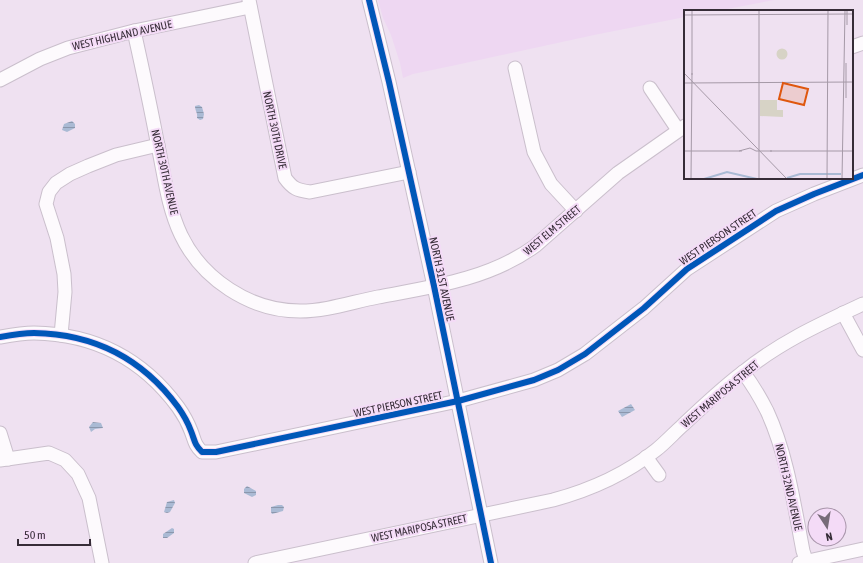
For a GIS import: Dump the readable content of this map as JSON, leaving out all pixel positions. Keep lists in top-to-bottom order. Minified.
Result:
{"streets":{"street":["WEST HIGHLAND AVENUE","NORTH 30TH DRIVE","NORTH 30TH AVENUE","WEST ELM STREET","WEST PIERSON STREET","NORTH 31ST AVENUE","WEST MARIPOSA STREET","NORTH 32ND AVENUE"]},"crossings":[["WEST HIGHLAND AVENUE","NORTH 30TH DRIVE"],["WEST HIGHLAND AVENUE","NORTH 30TH AVENUE"],["NORTH 30TH DRIVE","NORTH 31ST AVENUE"],["NORTH 30TH AVENUE","WEST ELM STREET"],["WEST ELM STREET","NORTH 31ST AVENUE"],["WEST PIERSON STREET","NORTH 31ST AVENUE"],["NORTH 31ST AVENUE","WEST MARIPOSA STREET"],["WEST MARIPOSA STREET","NORTH 32ND AVENUE"]],"scale_bar":"50 m","north":"bottom"}
